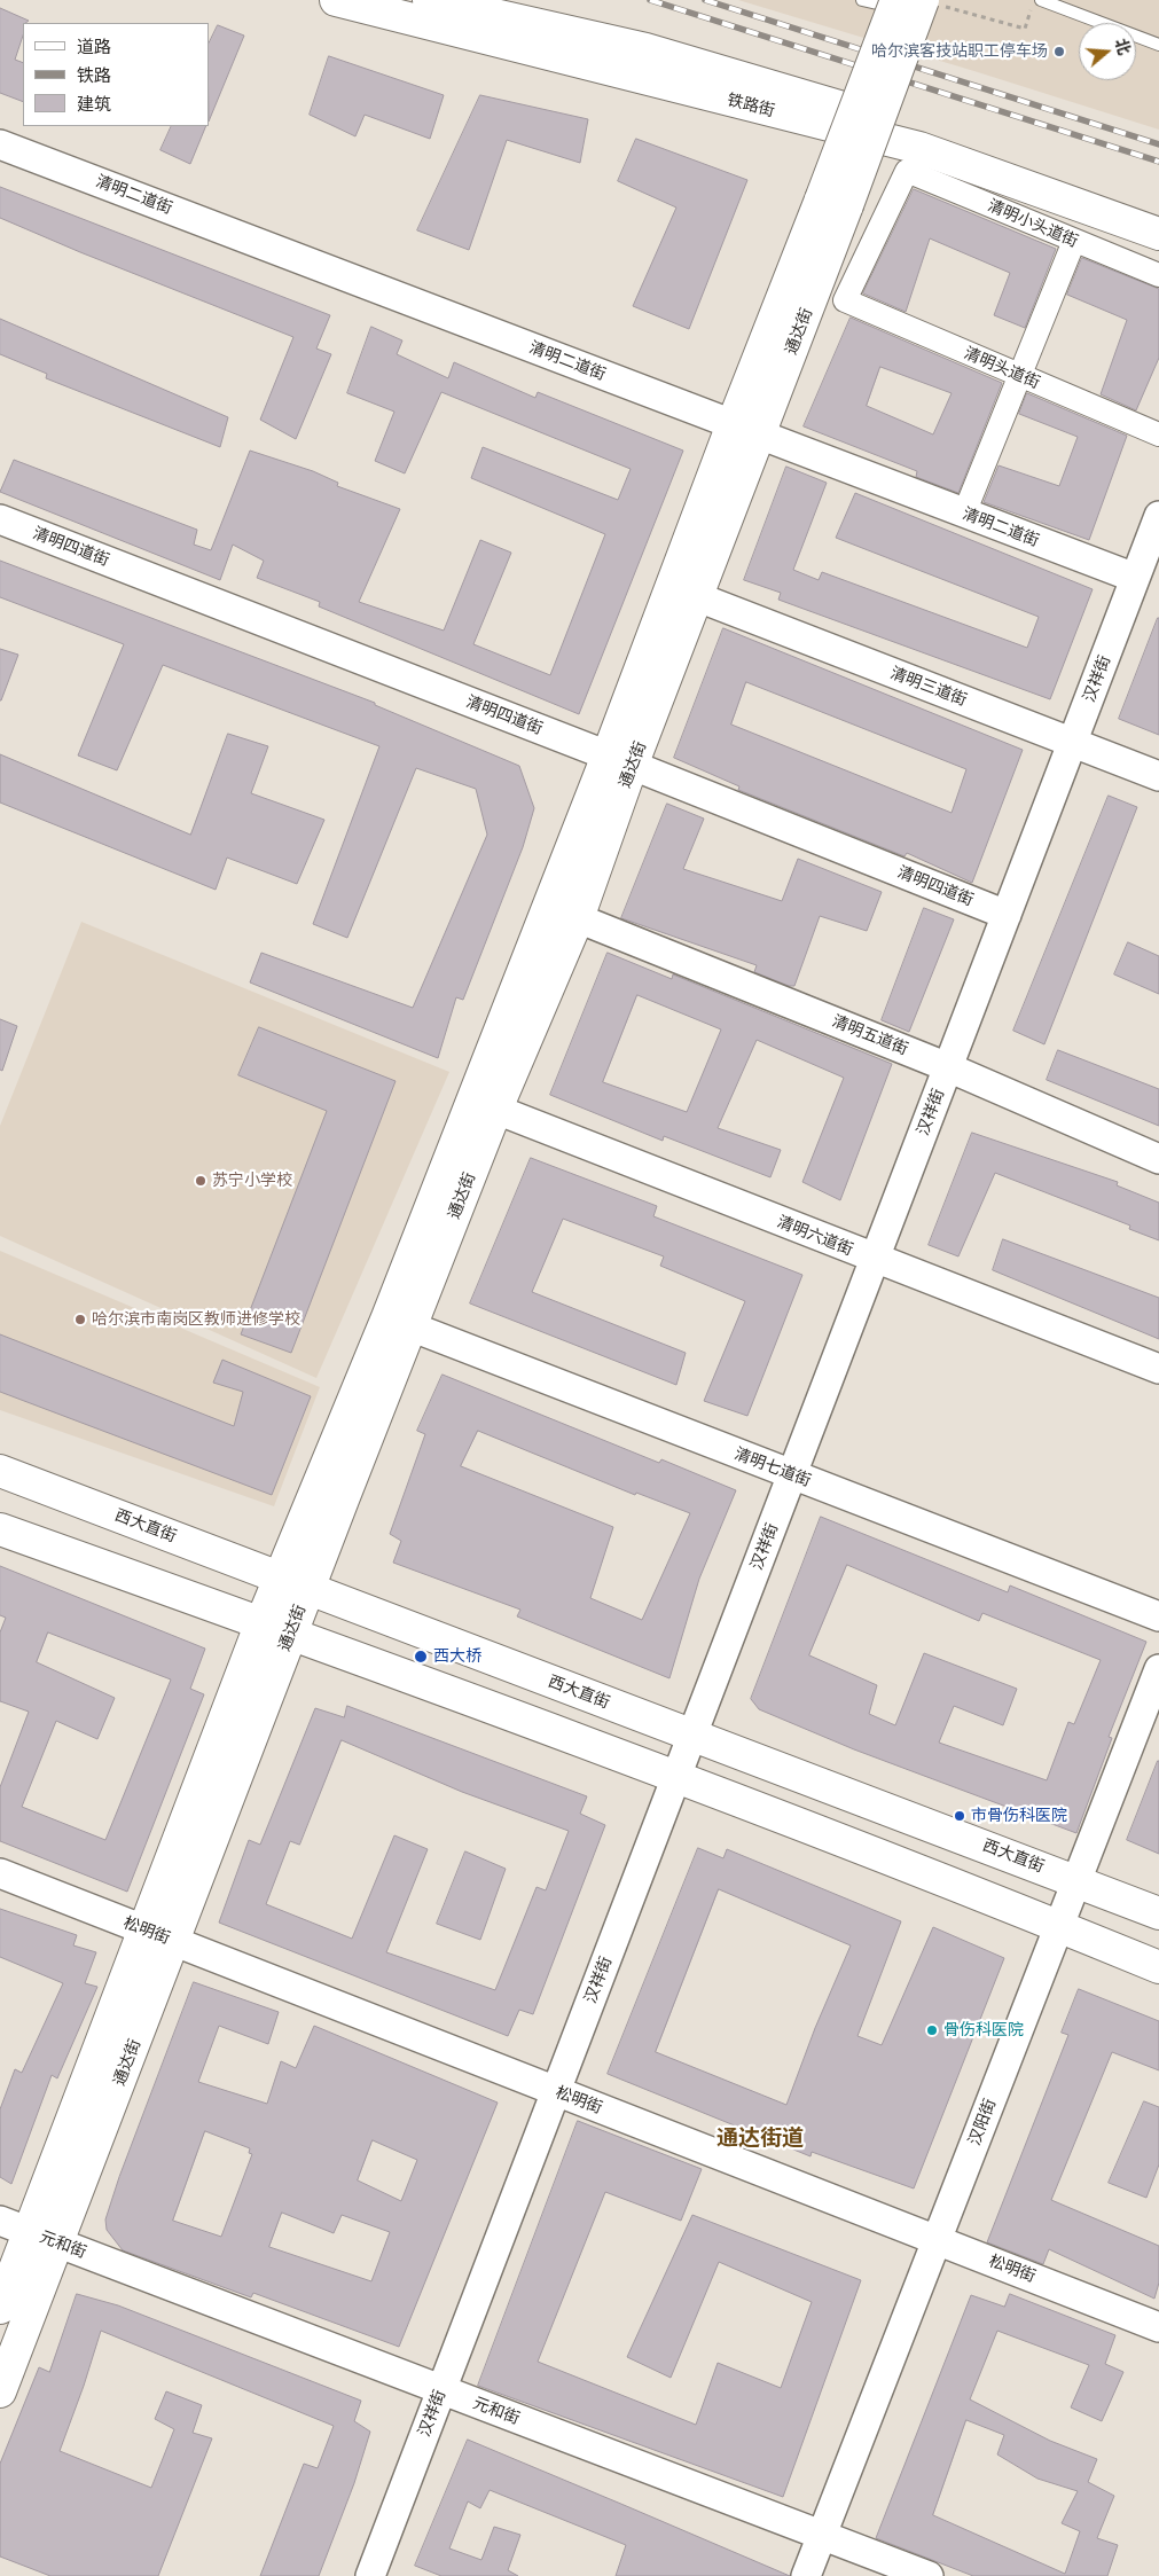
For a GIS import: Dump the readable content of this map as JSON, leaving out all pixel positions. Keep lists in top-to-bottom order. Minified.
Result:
{"streets":{"main road":["铁路街","通达街","西大直街"],"street":["清明二道街","清明小头道街","清明头道街","清明四道街","汉祥街","清明三道街","清明五道街","清明六道街","清明七道街","松明街","汉阳街","元和街"]},"crossings":[["清明二道街","通达街"],["清明二道街","汉祥街"],["清明小头道街","清明头道街"],["通达街","清明四道街"],["通达街","清明三道街"],["通达街","清明五道街"],["通达街","清明六道街"],["通达街","清明七道街"],["通达街","西大直街"],["通达街","松明街"],["通达街","元和街"],["清明四道街","汉祥街"],["汉祥街","清明三道街"],["汉祥街","清明五道街"],["汉祥街","清明六道街"],["汉祥街","清明七道街"],["汉祥街","西大直街"],["汉祥街","松明街"],["汉祥街","元和街"],["西大直街","汉阳街"],["松明街","汉阳街"],["汉阳街","元和街"]],"districts":["通达街道"],"places":["哈尔滨客技站职工停车场","苏宁小学校","哈尔滨市南岗区教师进修学校","西大桥","市骨伤科医院","骨伤科医院"],"legend":["道路","铁路","建筑"],"north":"right"}
